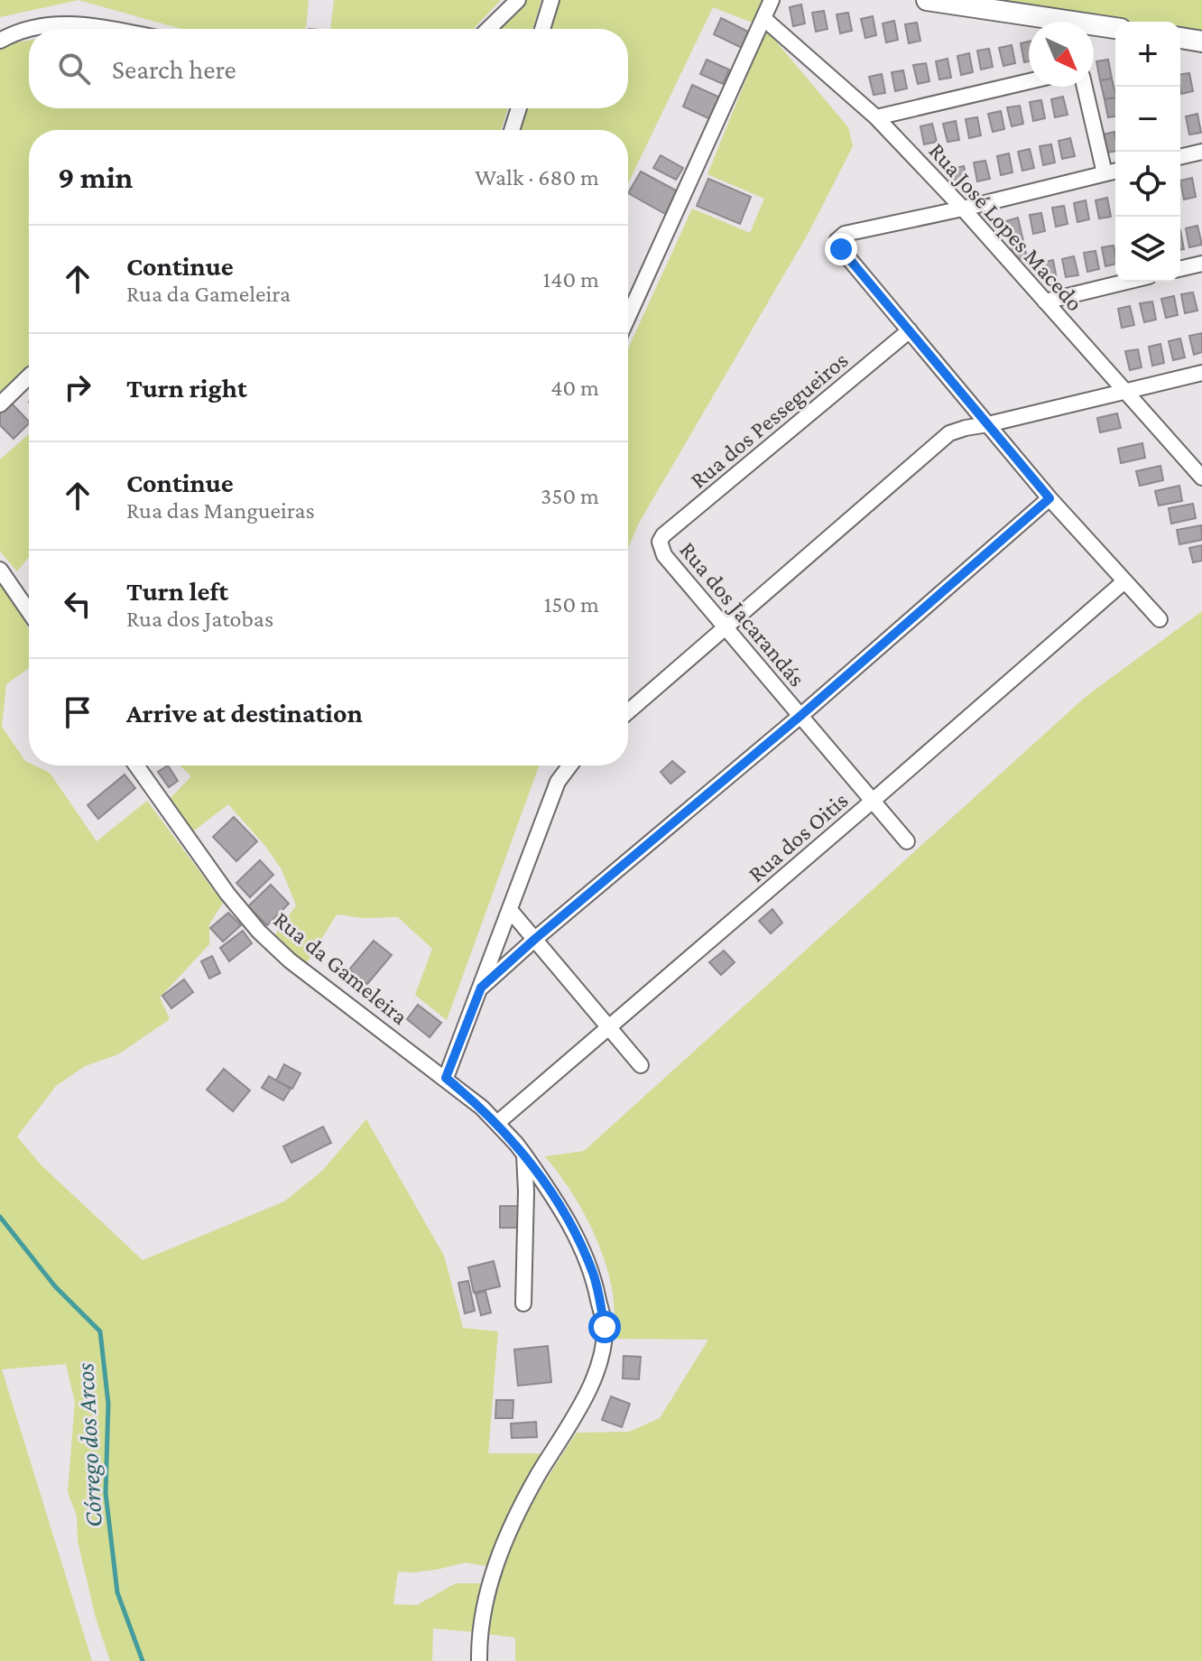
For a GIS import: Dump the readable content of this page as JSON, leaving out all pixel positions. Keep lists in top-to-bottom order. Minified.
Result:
{"streets":{"street":["Rua José Lopes Macedo","Rua dos Pessegueiros","Rua dos Jacarandás","Rua dos Oitis","Rua da Gameleira"]},"crossings":[["Rua dos Pessegueiros","Rua dos Jacarandás"],["Rua dos Jacarandás","Rua dos Oitis"],["Rua dos Oitis","Rua da Gameleira"]],"water":["Córrego dos Arcos"],"north":"bottom right","page":{"map_buttons":["+","−"],"search":"Search here","heading":["9 min","Walk · 680 m"],"list":[["Continue","Rua da Gameleira","140 m"],["Turn right","40 m"],["Continue","Rua das Mangueiras","350 m"],["Turn left","Rua dos Jatobas","150 m"],"Arrive at destination"]}}
